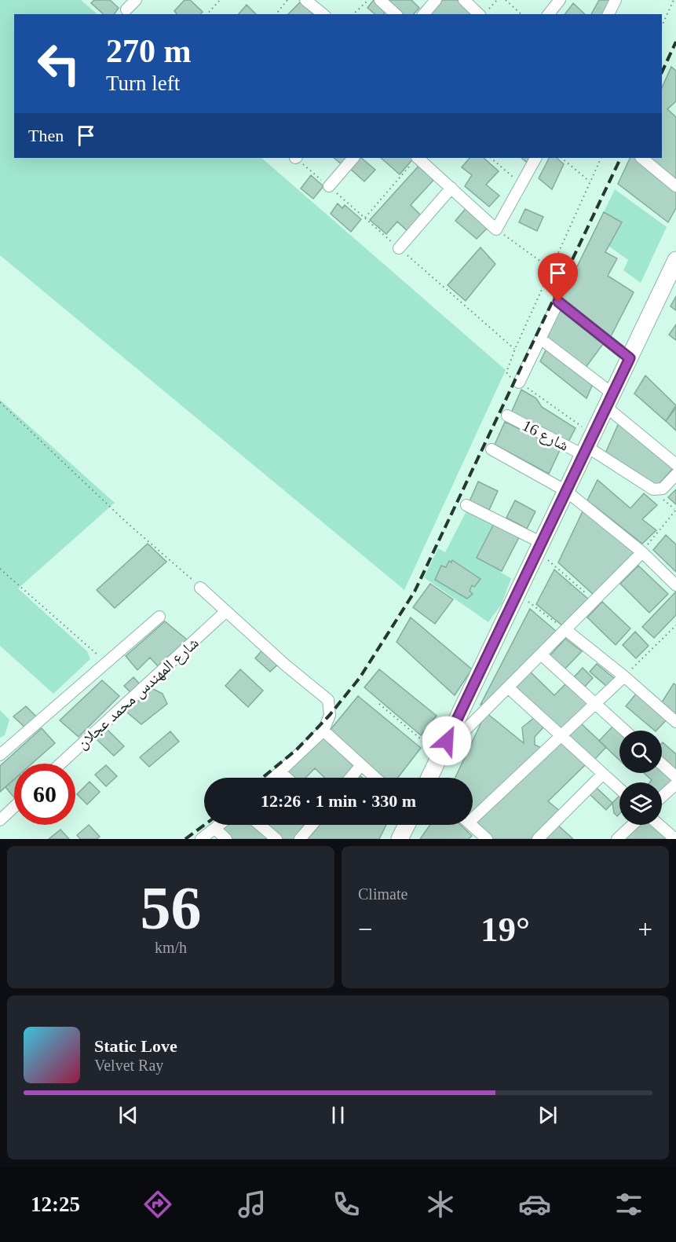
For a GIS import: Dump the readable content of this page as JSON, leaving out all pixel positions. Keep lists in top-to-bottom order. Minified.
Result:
{"streets":{"street":["شارع 16","شارع المهندس محمد عجلان"]},"page":{"turn":["270 m","Turn left"],"then":"Then","limit":"60","trip":"12:26 · 1 min · 330 m","tile":[["56","km/h"],"Climate"],"heat":["−","19°","+"],"song":["Static Love","Velvet Ray"],"tabs":"12:25"}}
